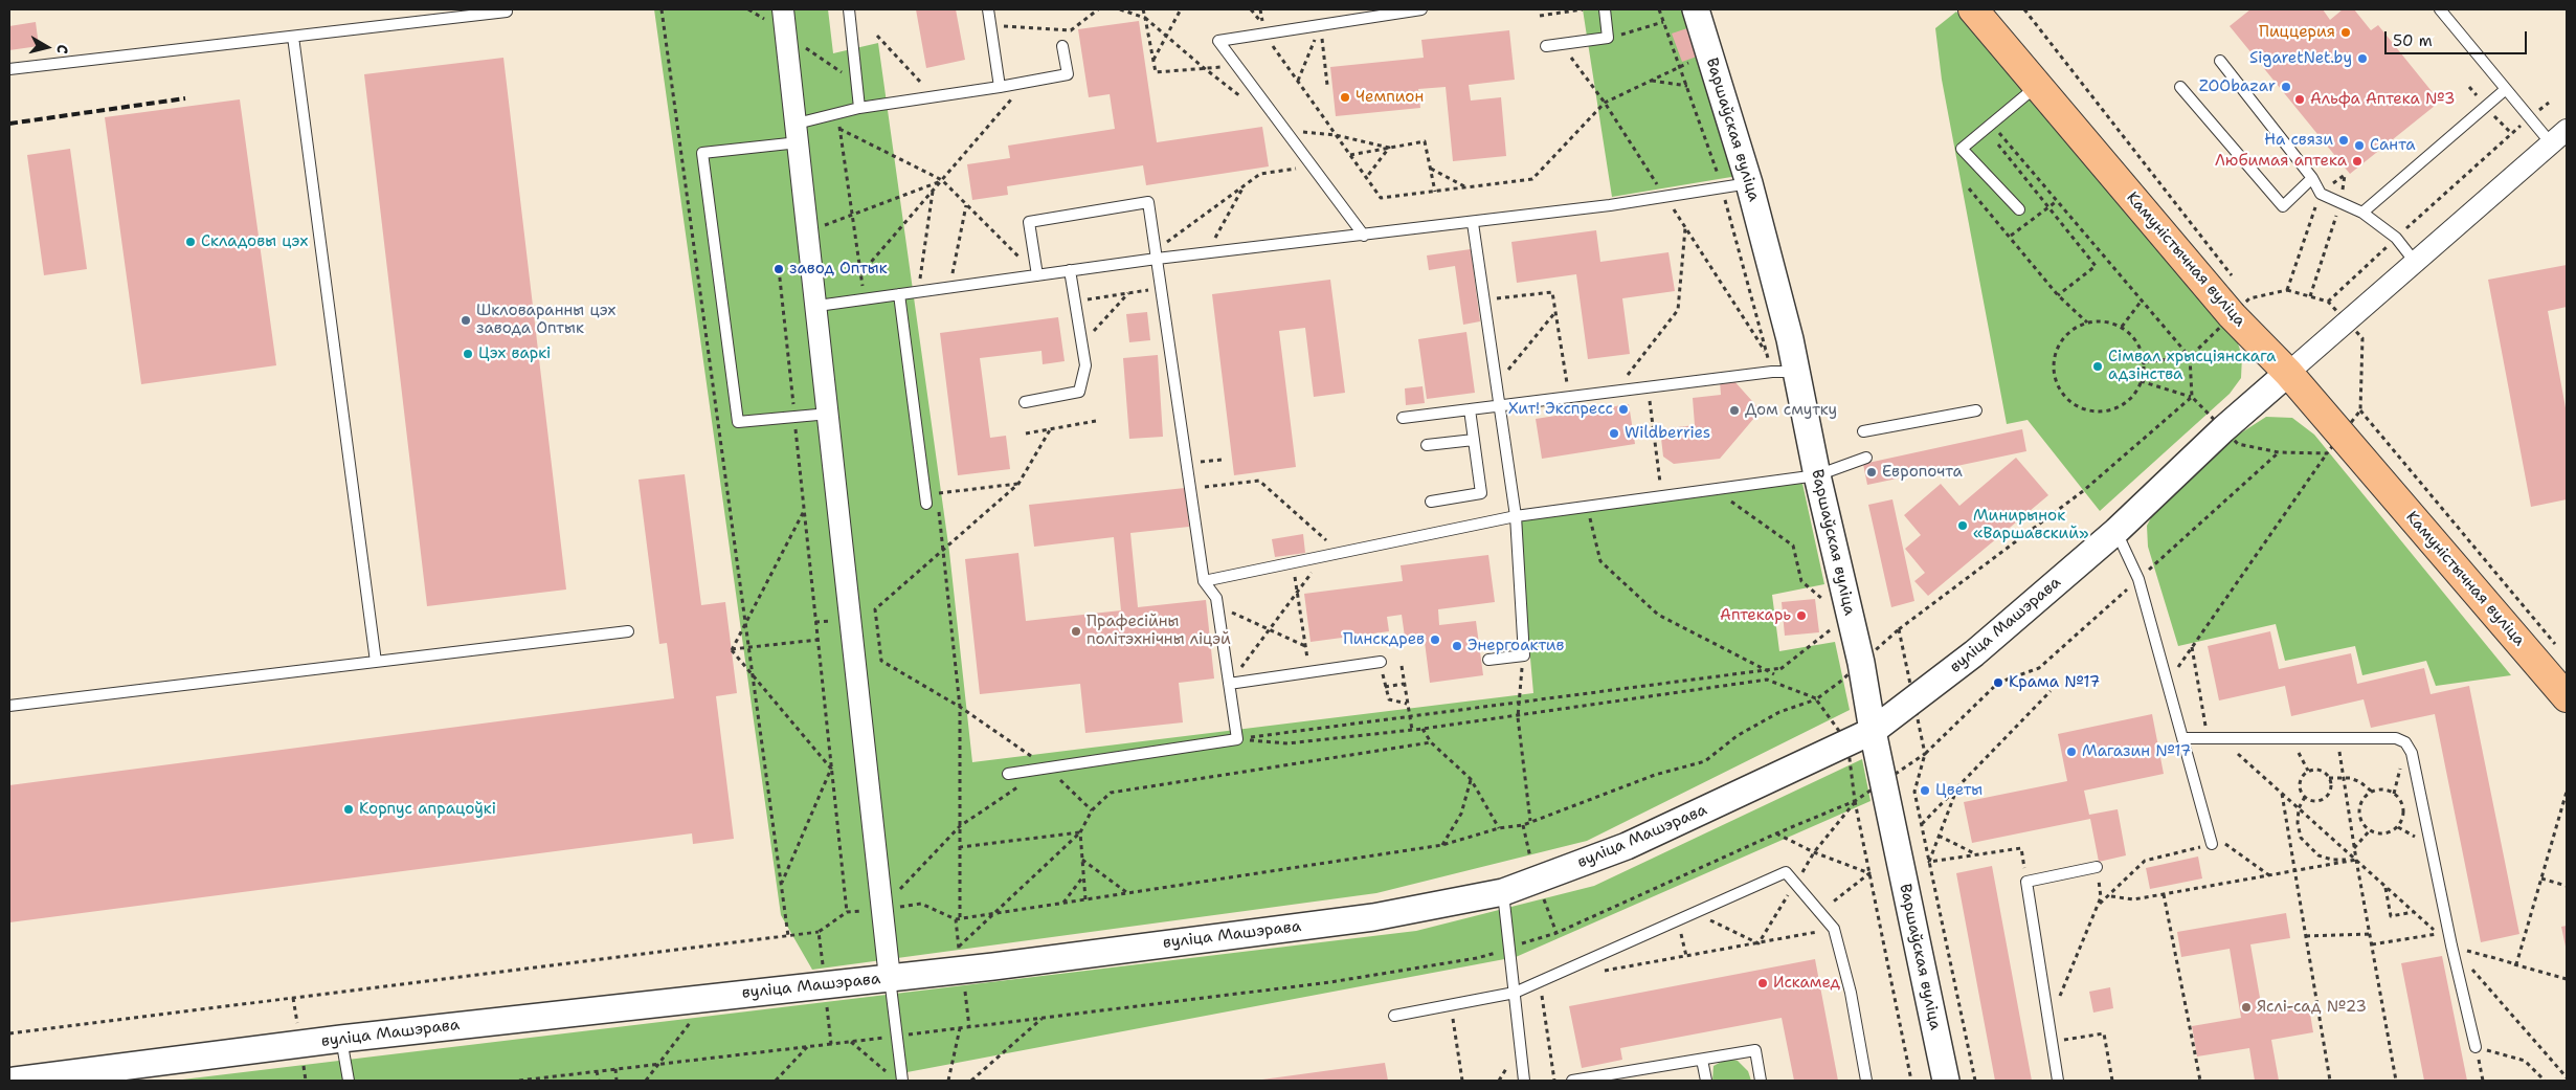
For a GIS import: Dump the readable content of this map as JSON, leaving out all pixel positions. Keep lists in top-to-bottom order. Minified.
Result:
{"streets":{"main road":["Камуністычная вуліца"],"street":["Варшаўская вуліца","вуліца Машэрава"]},"crossings":[["Варшаўская вуліца","вуліца Машэрава"],["Камуністычная вуліца","вуліца Машэрава"]],"places":["Пиццерия","SigaretNet.by","ZOObazar","Чемпион","Альфа Аптека №3","На связи","Санта","Любимая аптека","Складовы цэх","завод Оптык","Шкловаранны цэх завода Оптык","Цэх варкі","Сімвал хрысціянскага адзінства","Хит! Экспресс","Дом смутку","Wildberries","Европочта","Минирынок «Варшавский»","Аптекарь","Прафесійны політэхнічны ліцэй","Пинскдрев","Энергоактив","Крама №17","Магазин №17","Цветы","Корпус апрацоўкі","Искамед","Яслі-сад №23"],"scale_bar":"50 m","north":"right"}
